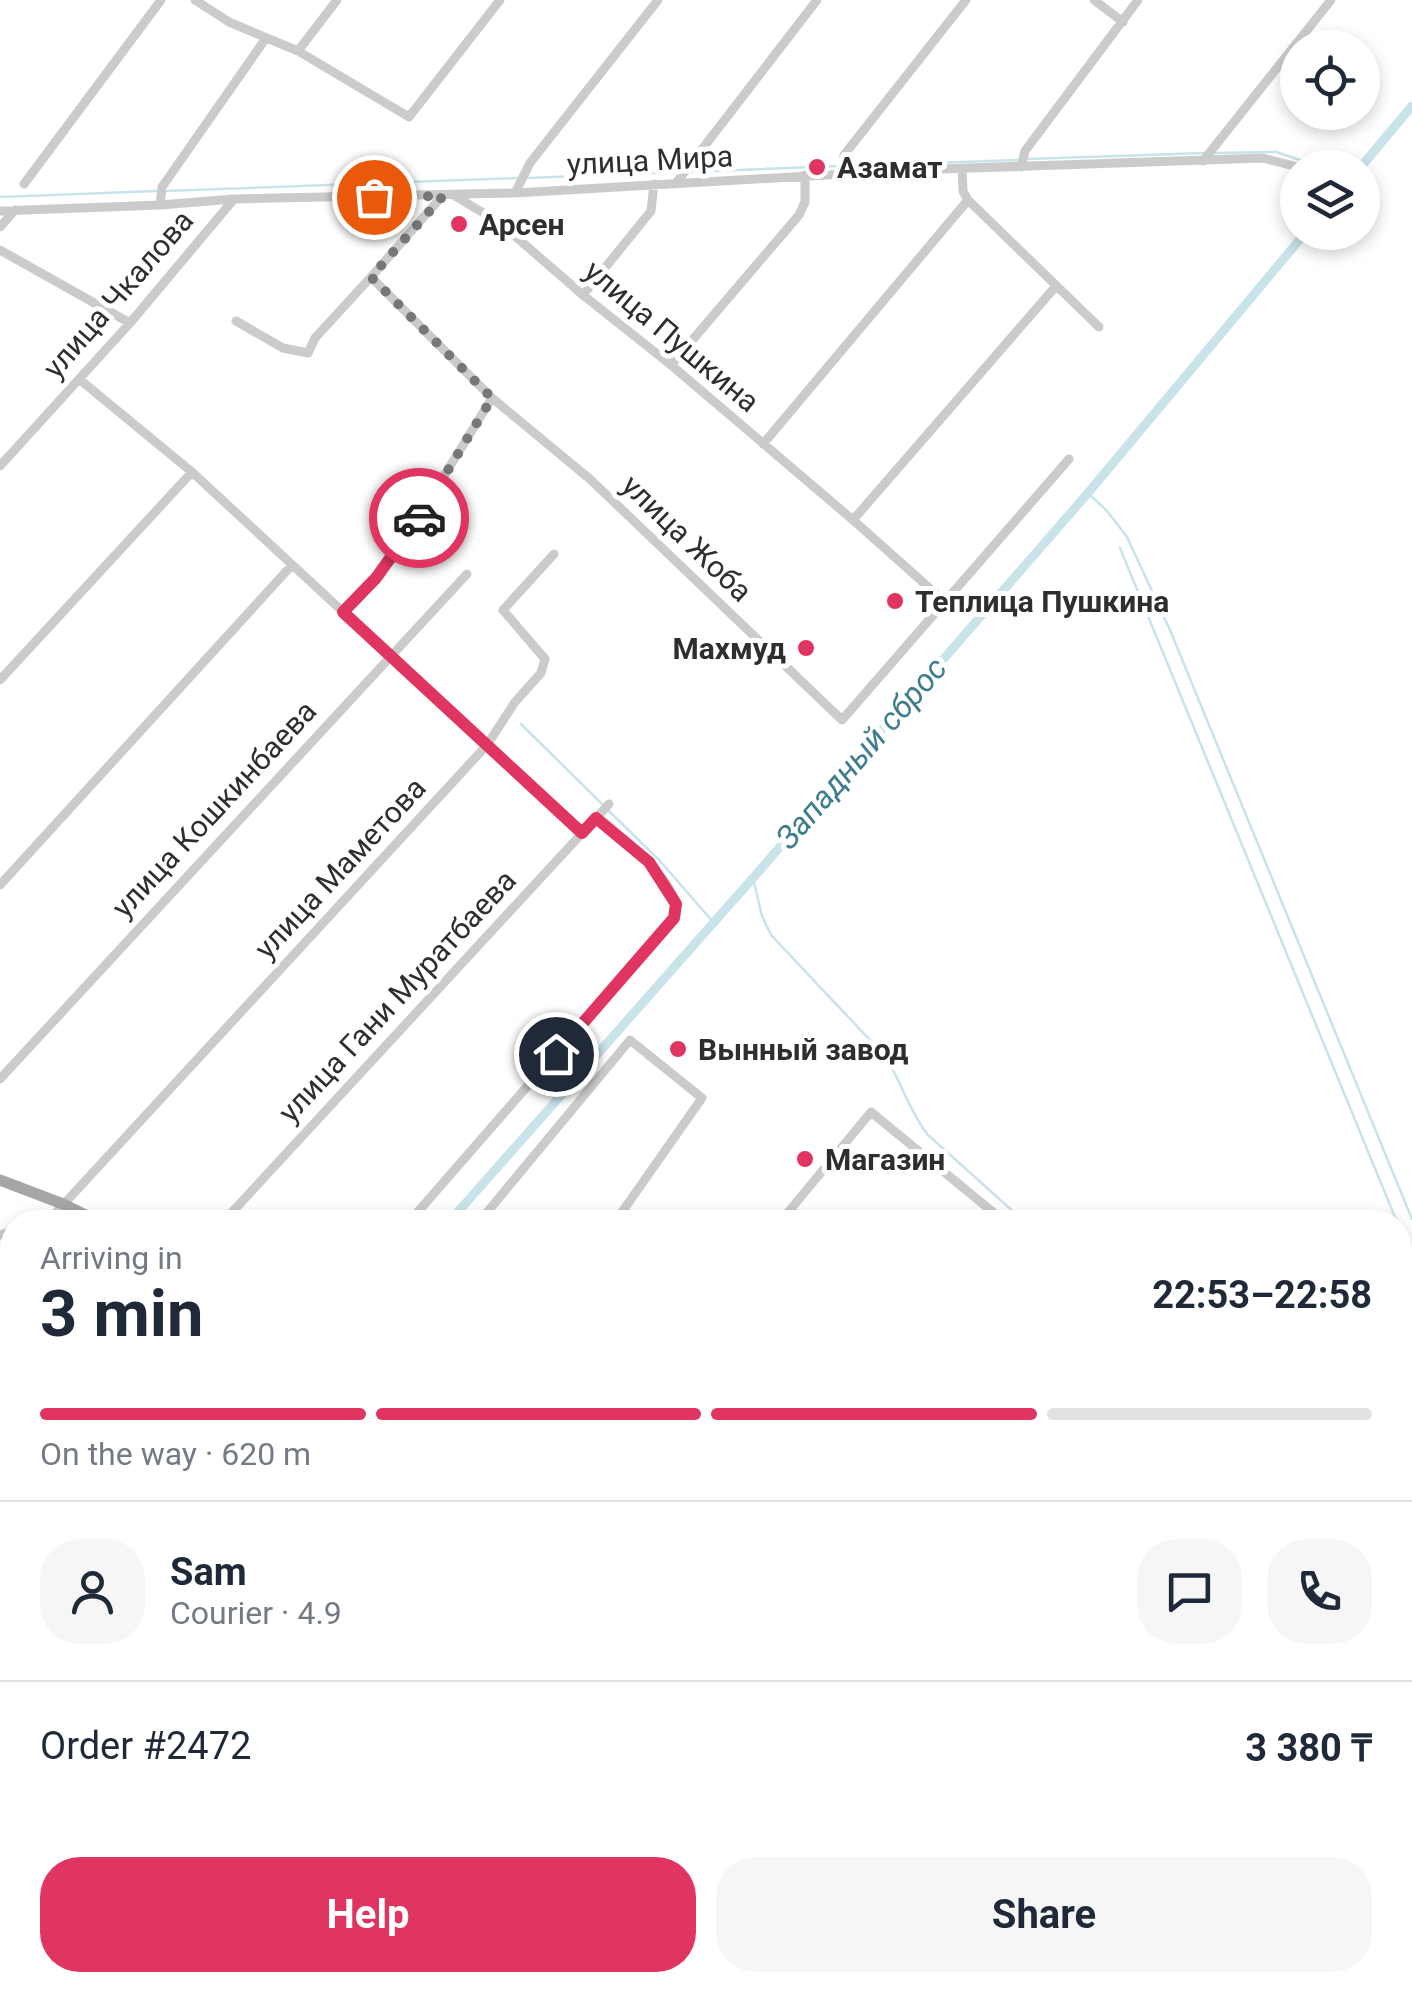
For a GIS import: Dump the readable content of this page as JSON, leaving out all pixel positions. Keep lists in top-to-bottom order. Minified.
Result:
{"streets":{"street":["улица Мира","улица Чкалова","улица Пушкина","улица Жоба","улица Кошкинбаева","улица Маметова","улица Гани Муратбаева"]},"crossings":[["улица Мира","улица Чкалова"],["улица Мира","улица Пушкина"],["улица Пушкина","улица Жоба"]],"water":["Западный сброс"],"places":["Азамат","Арсен","Теплица Пушкина","Махмуд","Вынный завод","Магазин"],"page":{"heading":["3 min","Arriving in","22:53–22:58"],"panel":["Sam","Courier · 4.9","Order #2472","3 380 ₸"],"bar":"On the way · 620 m","buttons":["Help","Share"]}}
